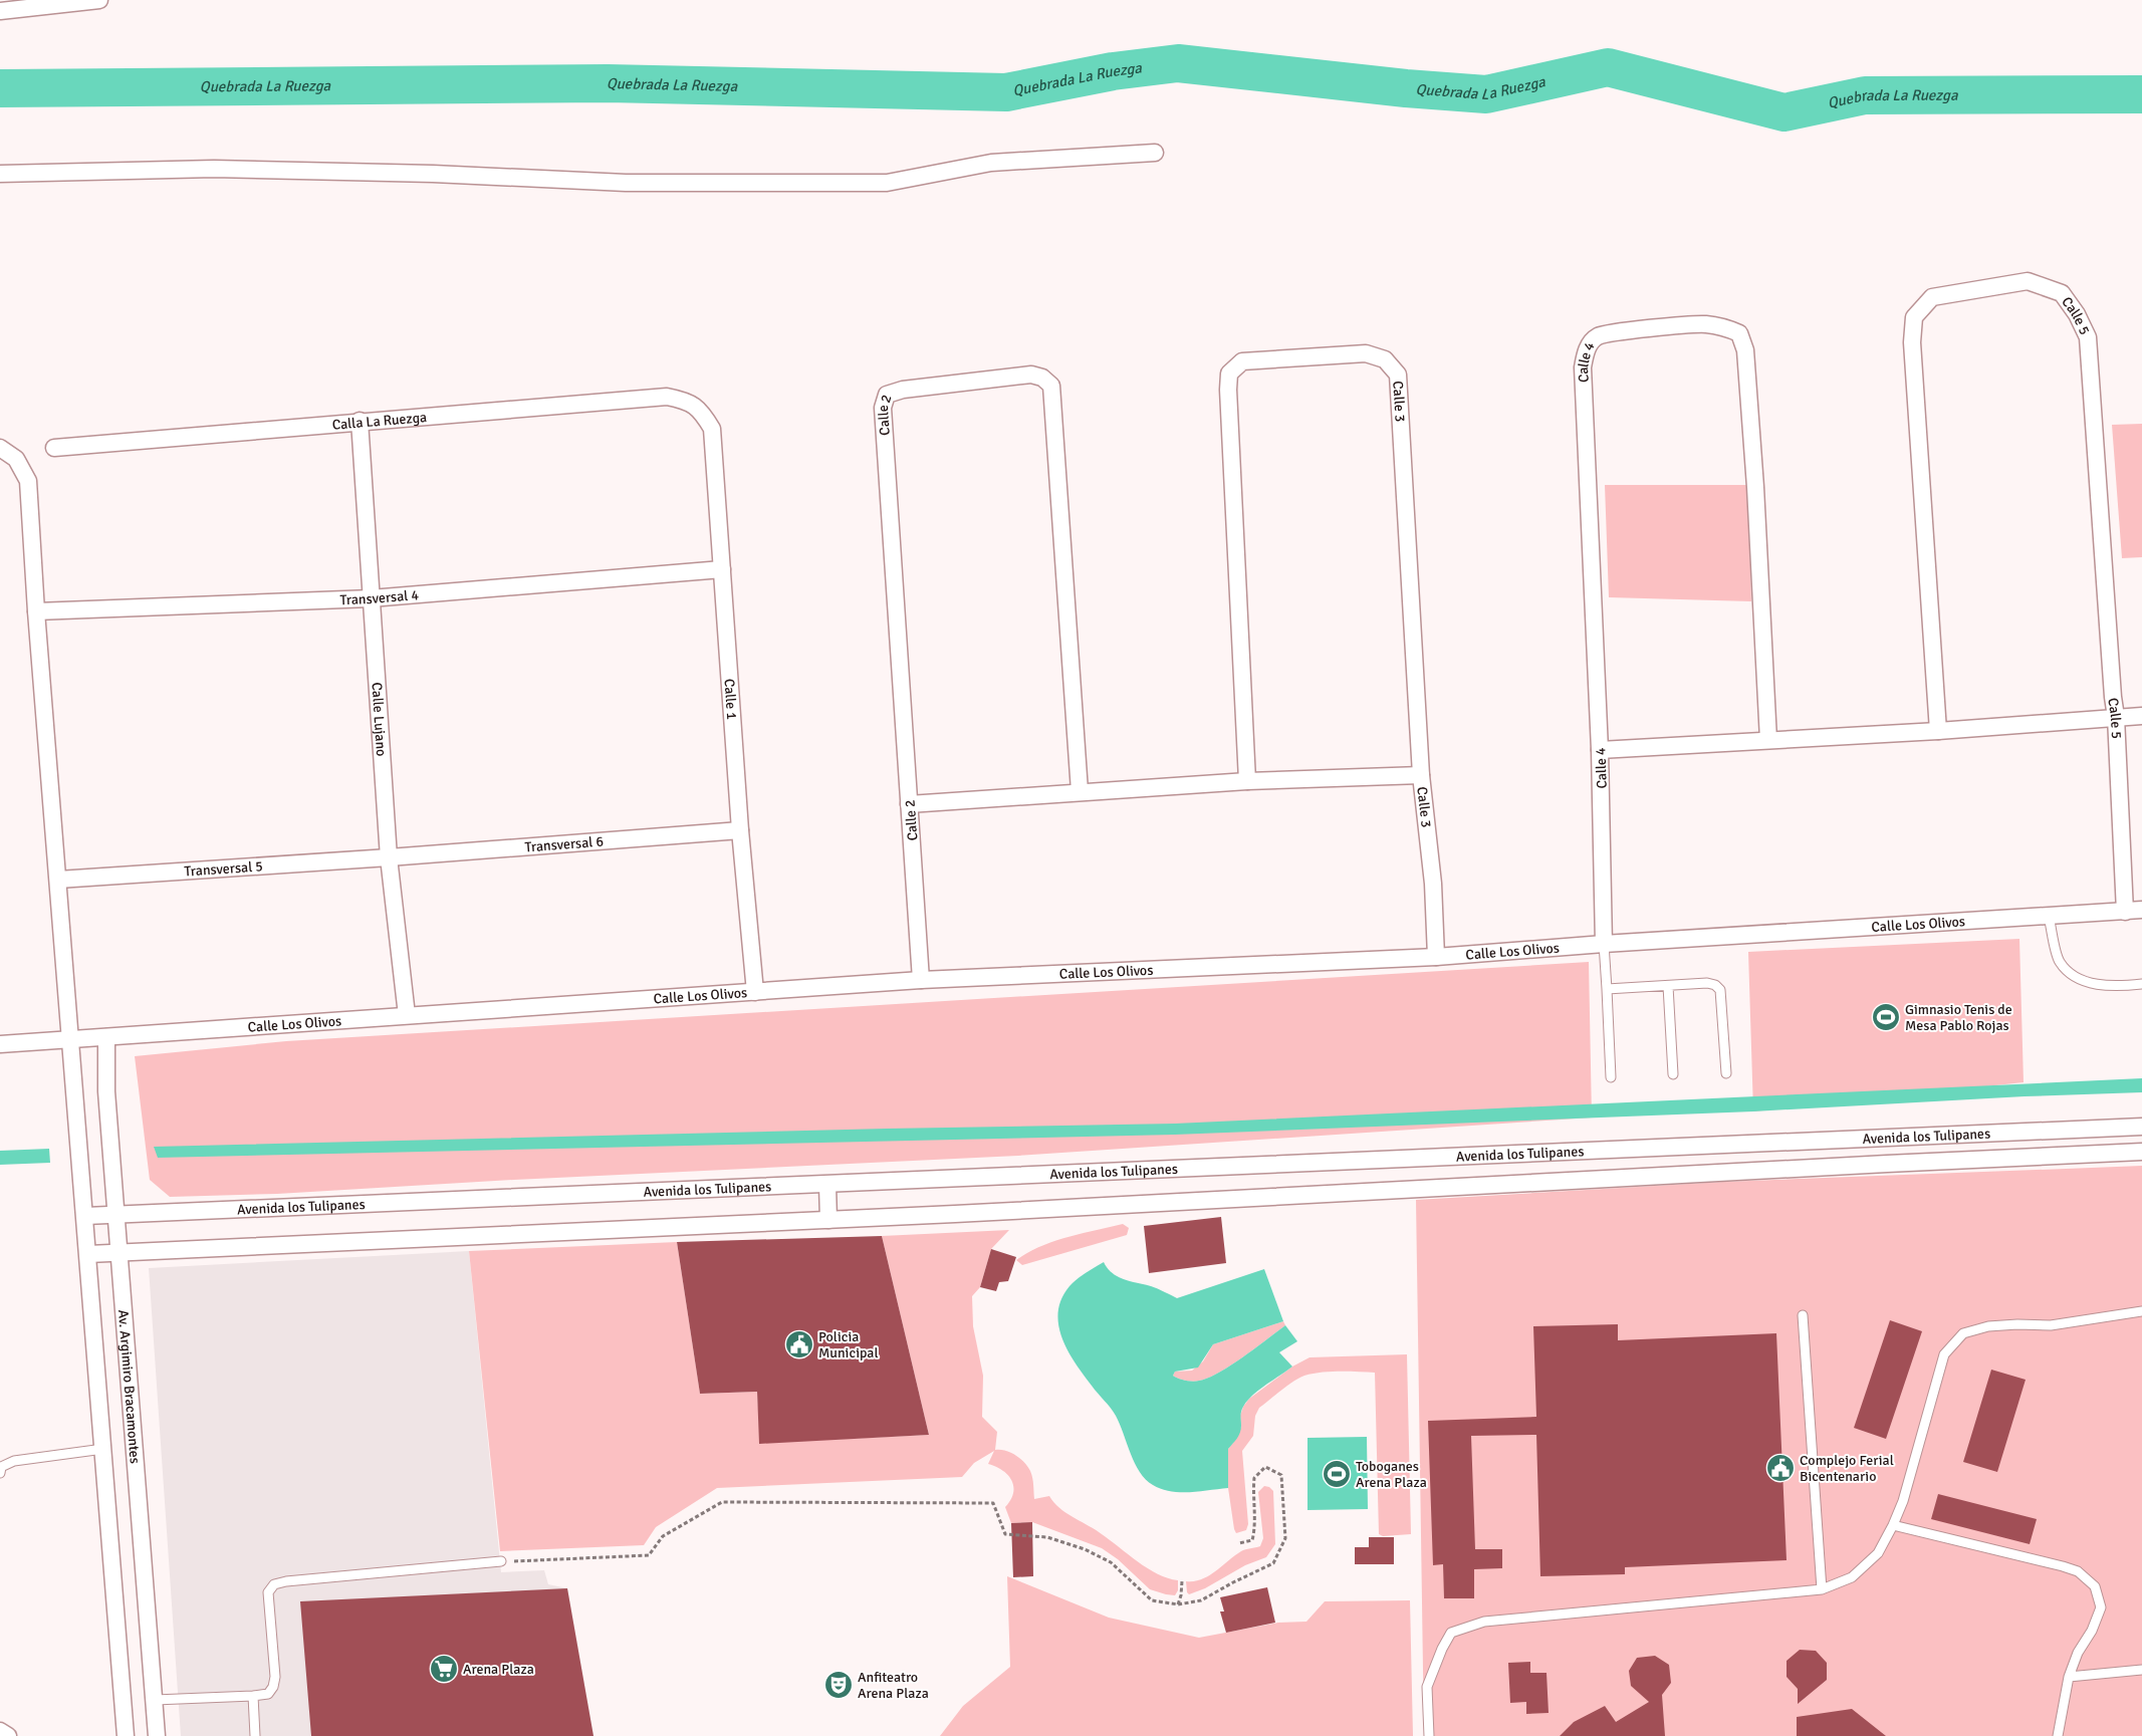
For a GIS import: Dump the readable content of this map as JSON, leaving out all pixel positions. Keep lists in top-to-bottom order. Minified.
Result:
{"streets":{"street":["Calle 5","Calle 4","Calle 3","Calle 2","Calla La Ruezga","Transversal 4","Calle 1","Calle Lujano","Transversal 6","Transversal 5","Calle Los Olivos","Avenida los Tulipanes","Av. Argimiro Bracamontes"]},"crossings":[["Calle 5","Calle Los Olivos"],["Calle 4","Calle Los Olivos"],["Calle 3","Calle Los Olivos"],["Calle 2","Calle Los Olivos"],["Calla La Ruezga","Calle 1"],["Calla La Ruezga","Calle Lujano"],["Transversal 4","Calle 1"],["Transversal 4","Calle Lujano"],["Calle 1","Transversal 6"],["Calle 1","Calle Los Olivos"],["Calle Lujano","Transversal 6"],["Calle Lujano","Transversal 5"],["Calle Lujano","Calle Los Olivos"],["Transversal 6","Transversal 5"],["Calle Los Olivos","Av. Argimiro Bracamontes"],["Avenida los Tulipanes","Av. Argimiro Bracamontes"]],"water":["Quebrada La Ruezga"],"places":{"sports":["Gimnasio Tenis de Mesa Pablo Rojas","Toboganes Arena Plaza"],"public building":["Policia Municipal","Complejo Ferial Bicentenario"],"supermarket":["Arena Plaza"],"theatre":["Anfiteatro Arena Plaza"]}}
